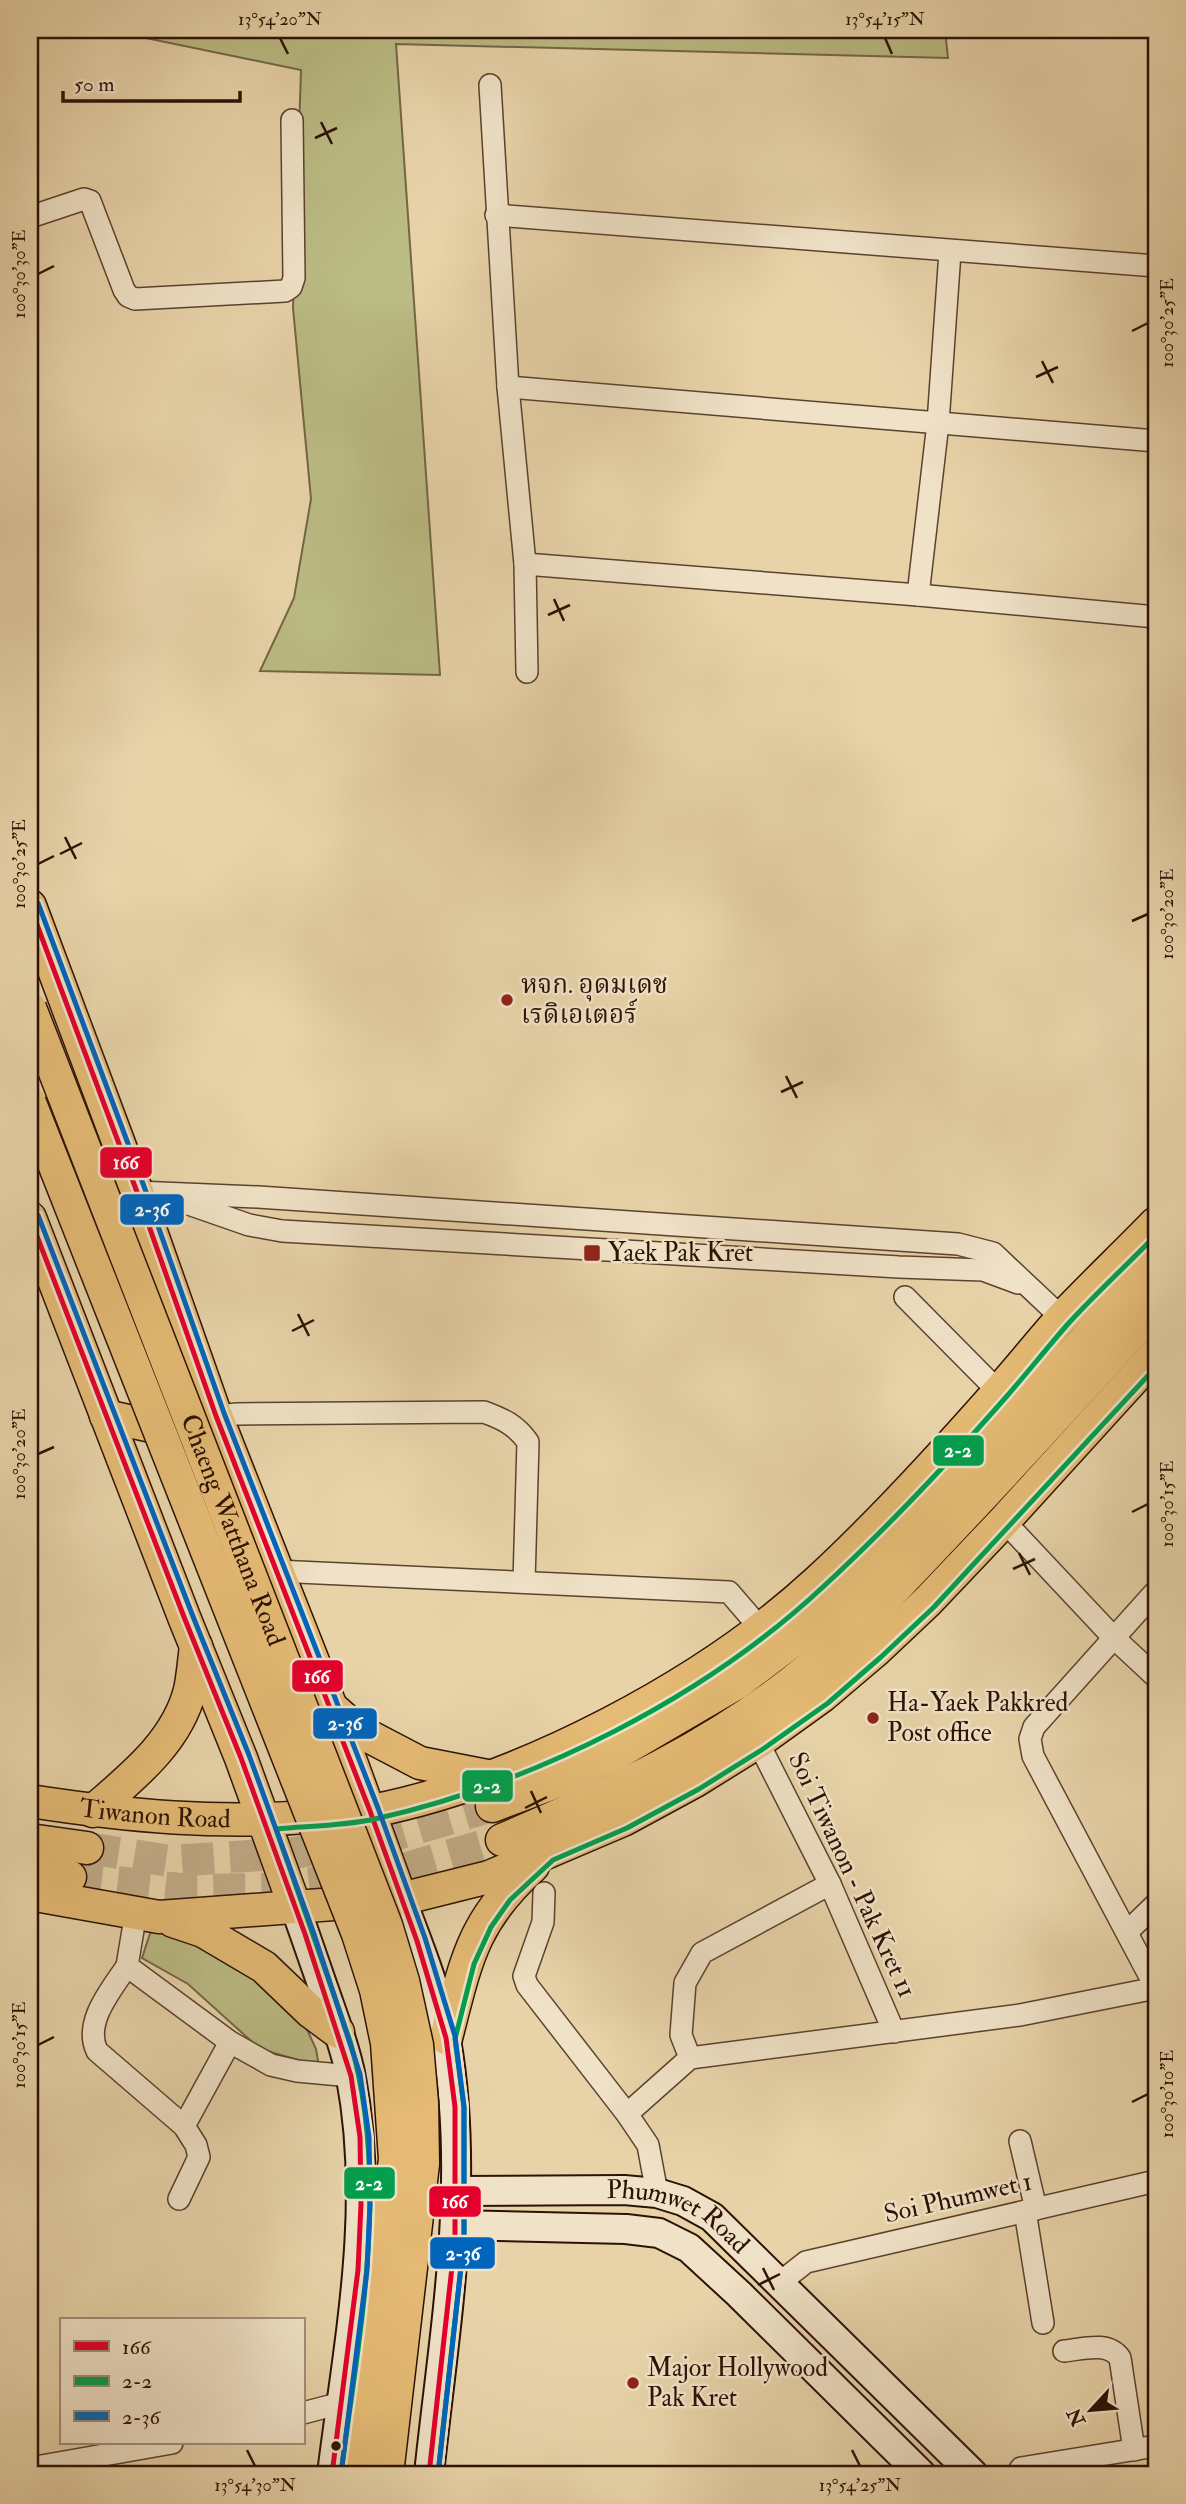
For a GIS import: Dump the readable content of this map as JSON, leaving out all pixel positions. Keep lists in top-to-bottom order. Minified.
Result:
{"streets":{"main road":["Chaeng Watthana Road","Tiwanon Road","Phumwet Road"],"street":["Soi Tiwanon - Pak Kret 11","Soi Phumwet 1"]},"crossings":[["Chaeng Watthana Road","Tiwanon Road"],["Chaeng Watthana Road","Phumwet Road"],["Soi Phumwet 1","Phumwet Road"]],"places":{"other":["หจก. อุดมเดช เรดิเอเตอร์","Ha-Yaek Pakkred Post office","Major Hollywood Pak Kret"],"transit":["Yaek Pak Kret"]},"lines":["transit line 2-36","transit line 166","transit line 2-2"],"legend":["166","2-2","2-36"],"scale_bar":"50 m","north":"bottom left","coordinates":["13°54'20\"N","13°54'15\"N","100°30'30\"E","100°30'25\"E","100°30'20\"E","100°30'15\"E","100°30'10\"E","13°54'30\"N","13°54'25\"N"]}
